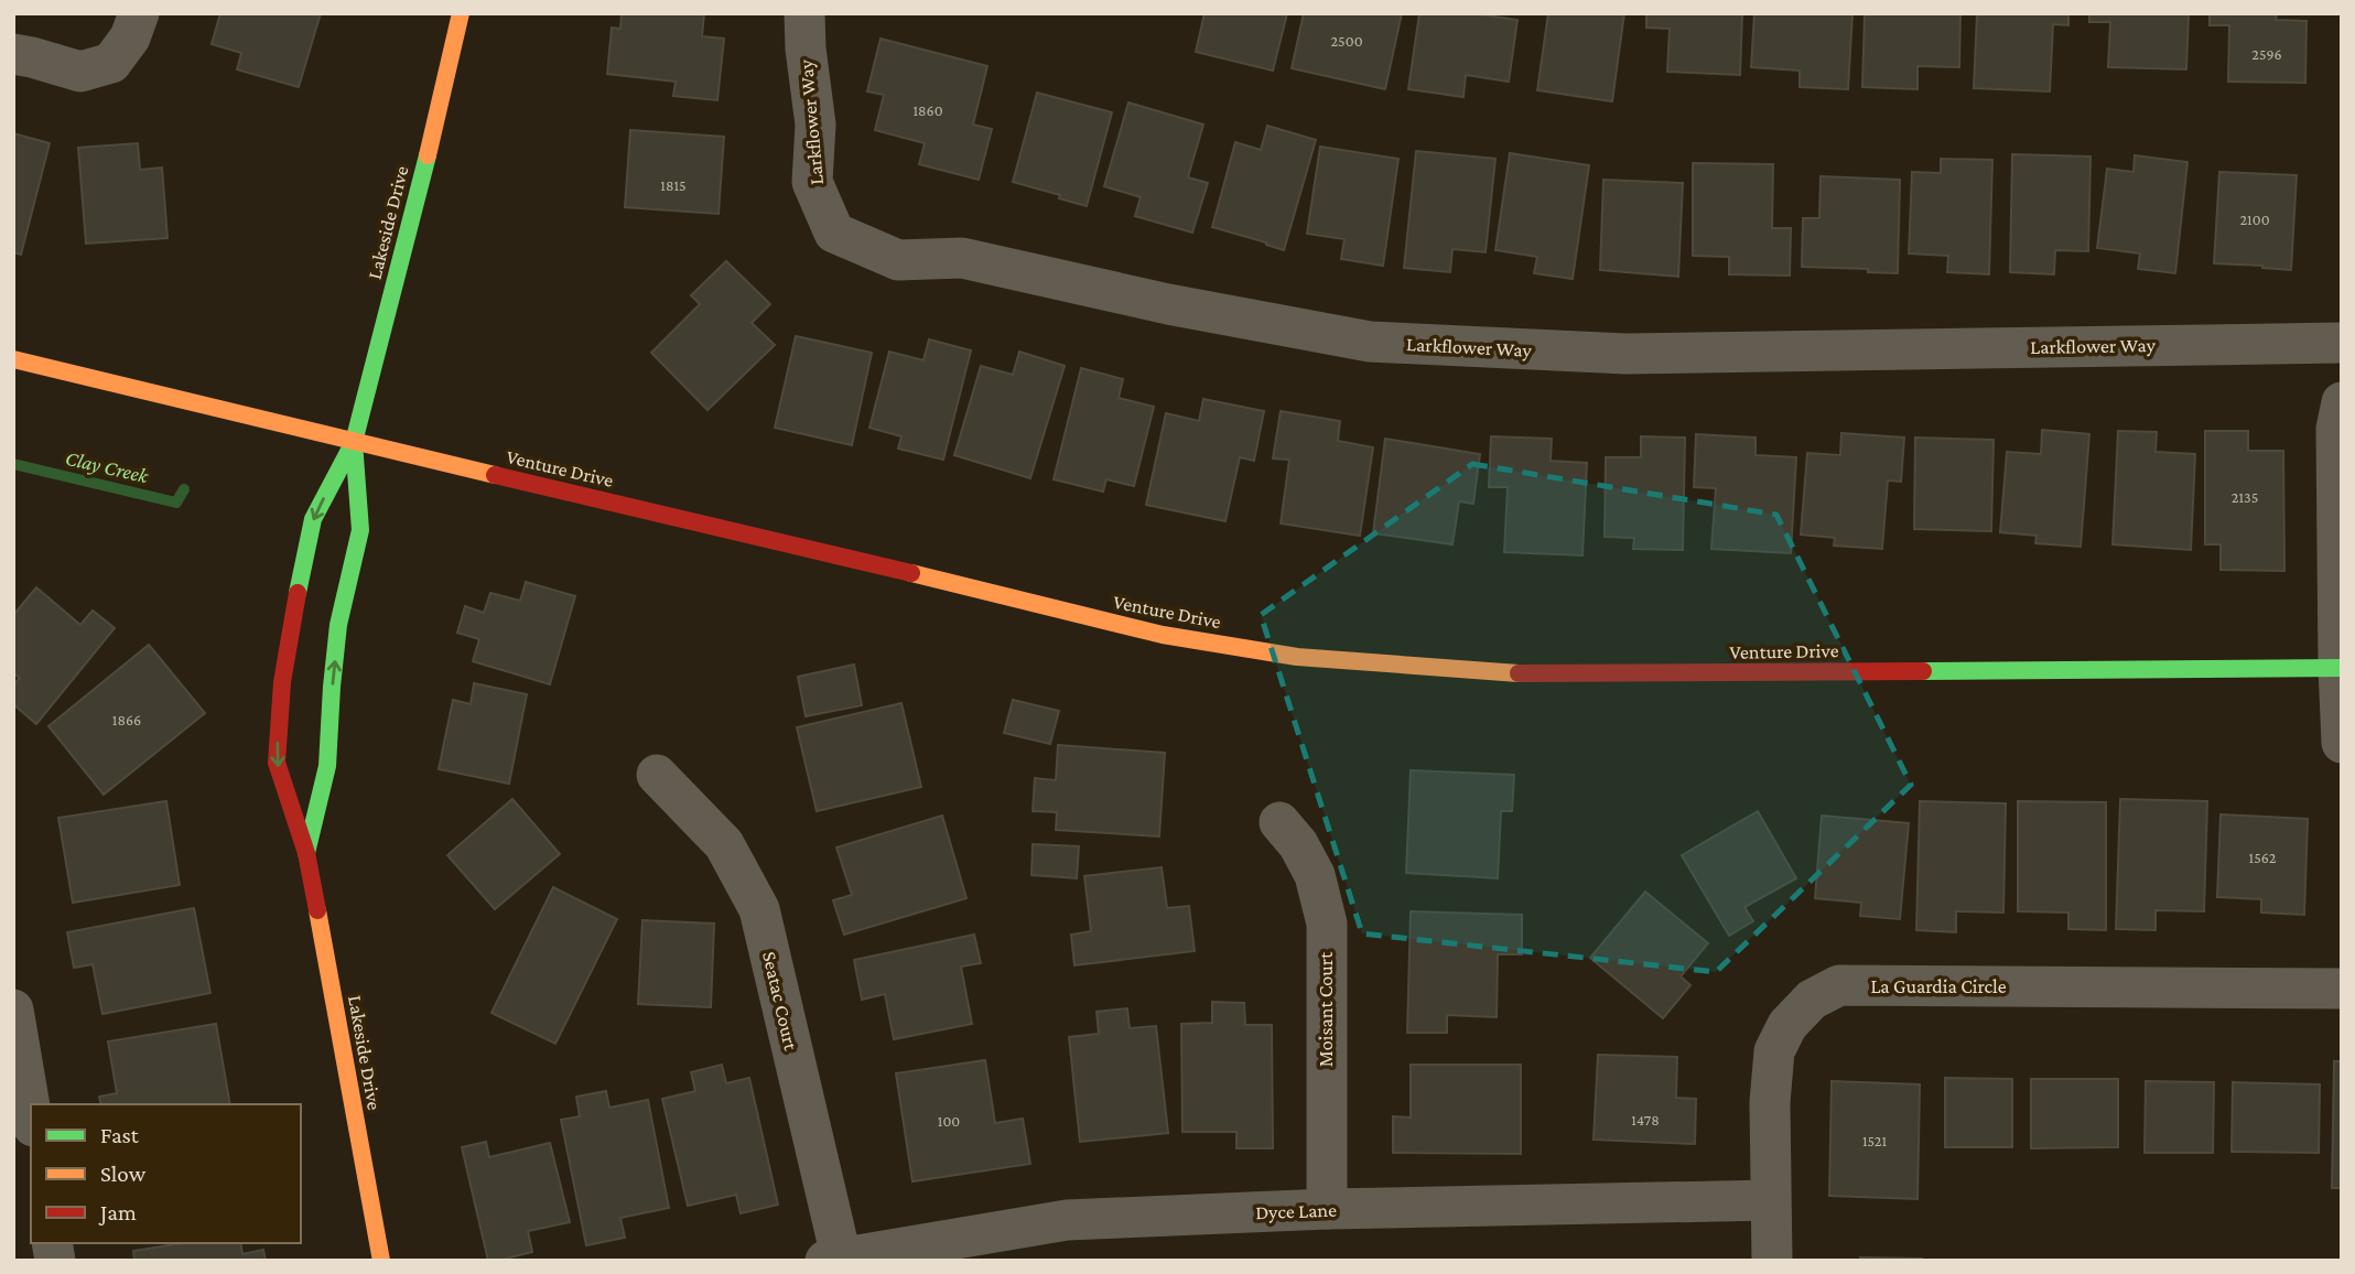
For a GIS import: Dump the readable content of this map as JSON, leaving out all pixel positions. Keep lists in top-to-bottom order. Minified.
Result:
{"streets":{"street":["Larkflower Way","Lakeside Drive","Venture Drive","La Guardia Circle","Seatac Court","Moisant Court","Dyce Lane"]},"crossings":[["Lakeside Drive","Venture Drive"],["La Guardia Circle","Dyce Lane"],["Seatac Court","Dyce Lane"],["Moisant Court","Dyce Lane"]],"water":["Clay Creek"],"house_numbers":["2500","2596","1860","1815","2100","2135","1866","1562","1478","100","1521"],"legend":["Fast","Slow","Jam"]}
